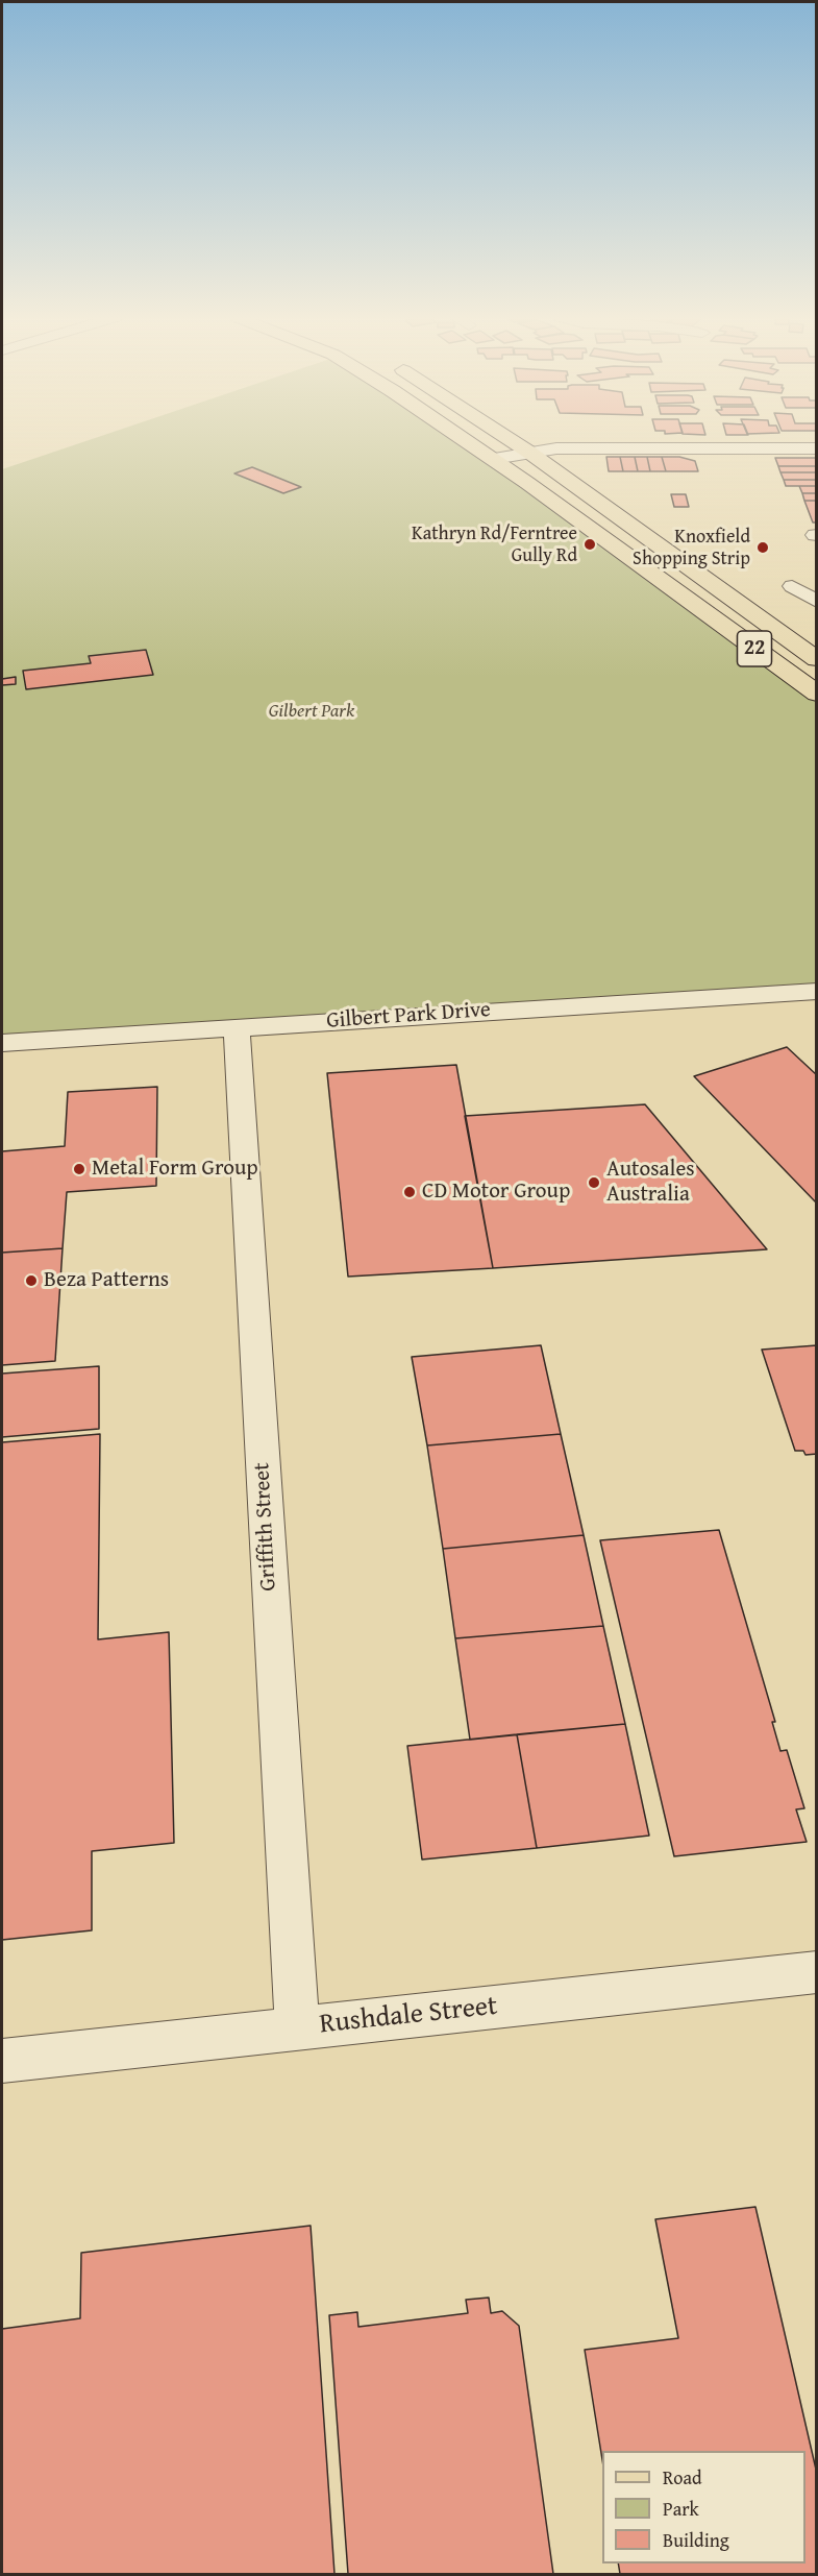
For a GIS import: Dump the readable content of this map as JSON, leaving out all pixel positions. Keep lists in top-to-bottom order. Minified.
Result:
{"streets":{"main road":["22"],"street":["Gilbert Park Drive","Griffith Street","Rushdale Street"]},"crossings":[["Gilbert Park Drive","Griffith Street"],["Griffith Street","Rushdale Street"]],"parks":["Gilbert Park"],"places":["Kathryn Rd/Ferntree Gully Rd","Knoxfield Shopping Strip","Metal Form Group","Autosales Australia","CD Motor Group","Beza Patterns"],"legend":["Road","Park","Building"]}
